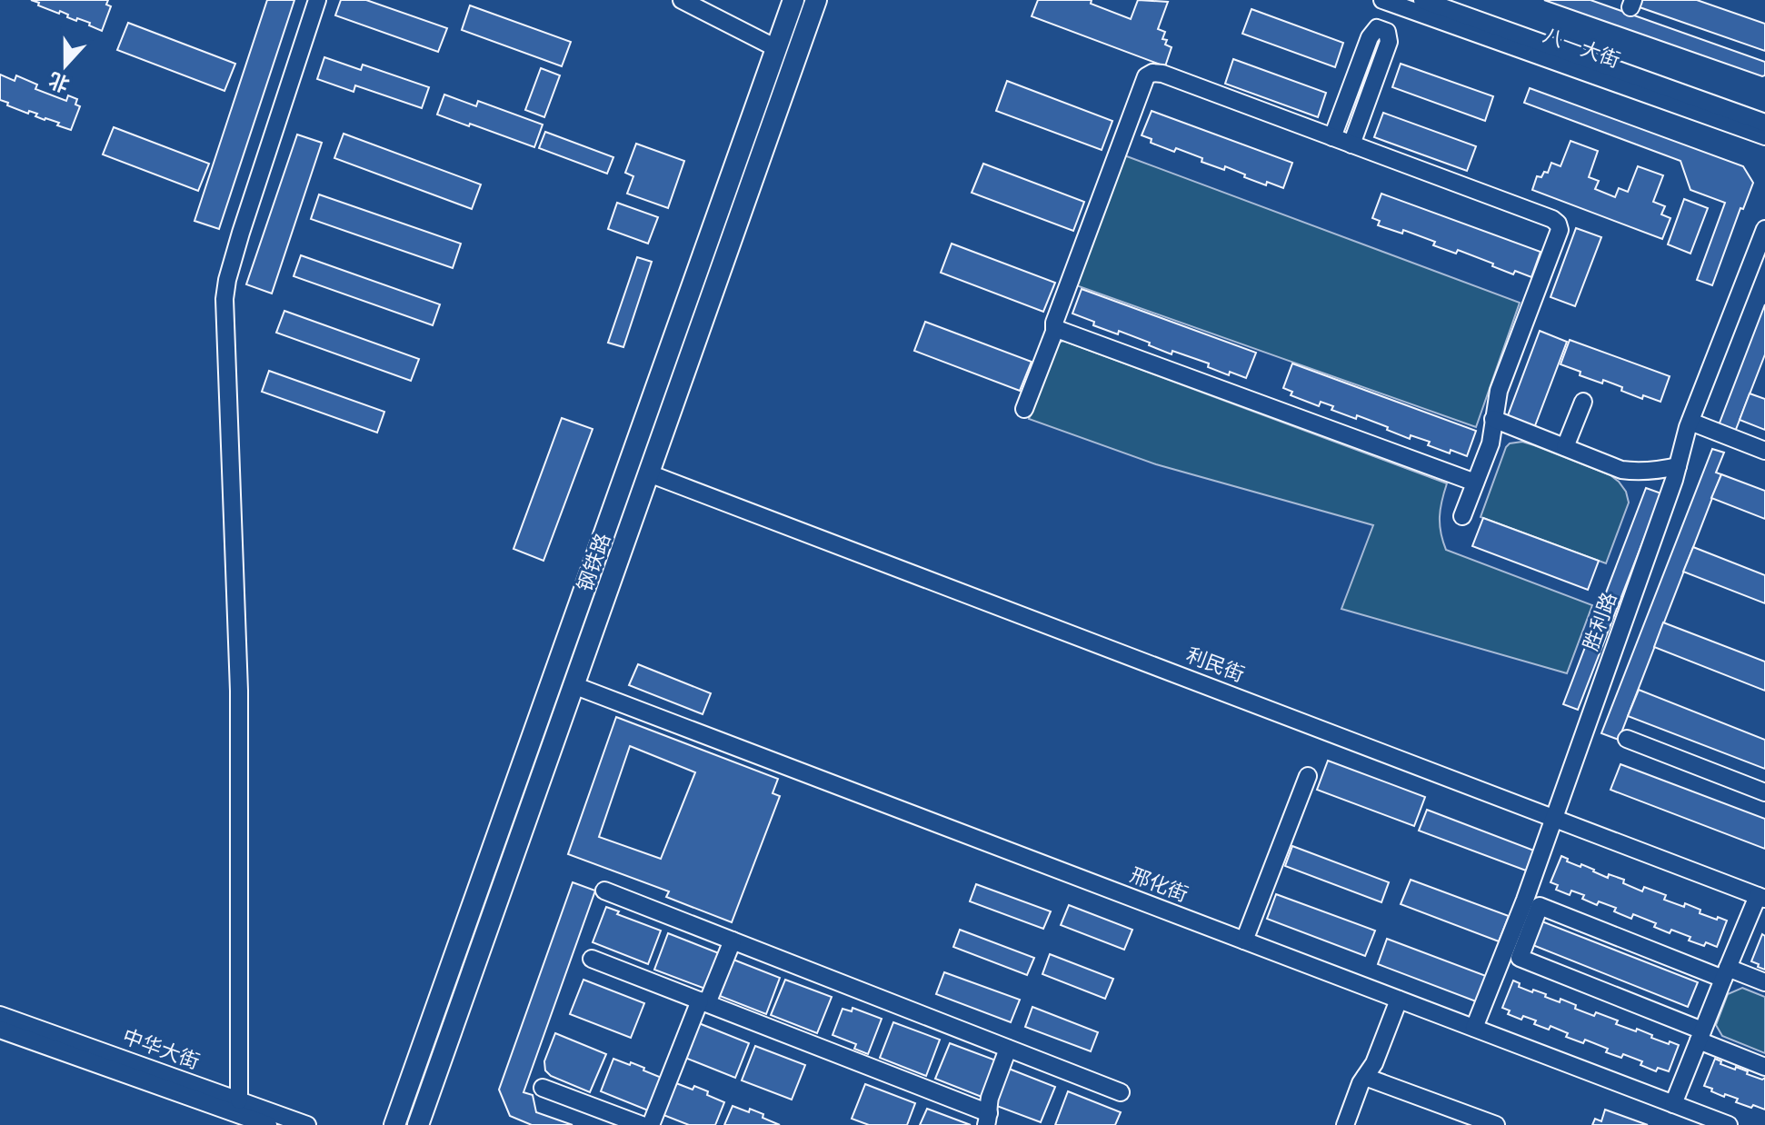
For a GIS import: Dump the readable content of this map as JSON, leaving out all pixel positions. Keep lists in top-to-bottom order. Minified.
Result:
{"streets":{"main road":["钢铁路"],"street":["八一大街","胜利路","利民街","邢化街","中华大街"]},"crossings":[["钢铁路","利民街"],["钢铁路","邢化街"],["胜利路","利民街"],["胜利路","邢化街"]],"north":"bottom"}
